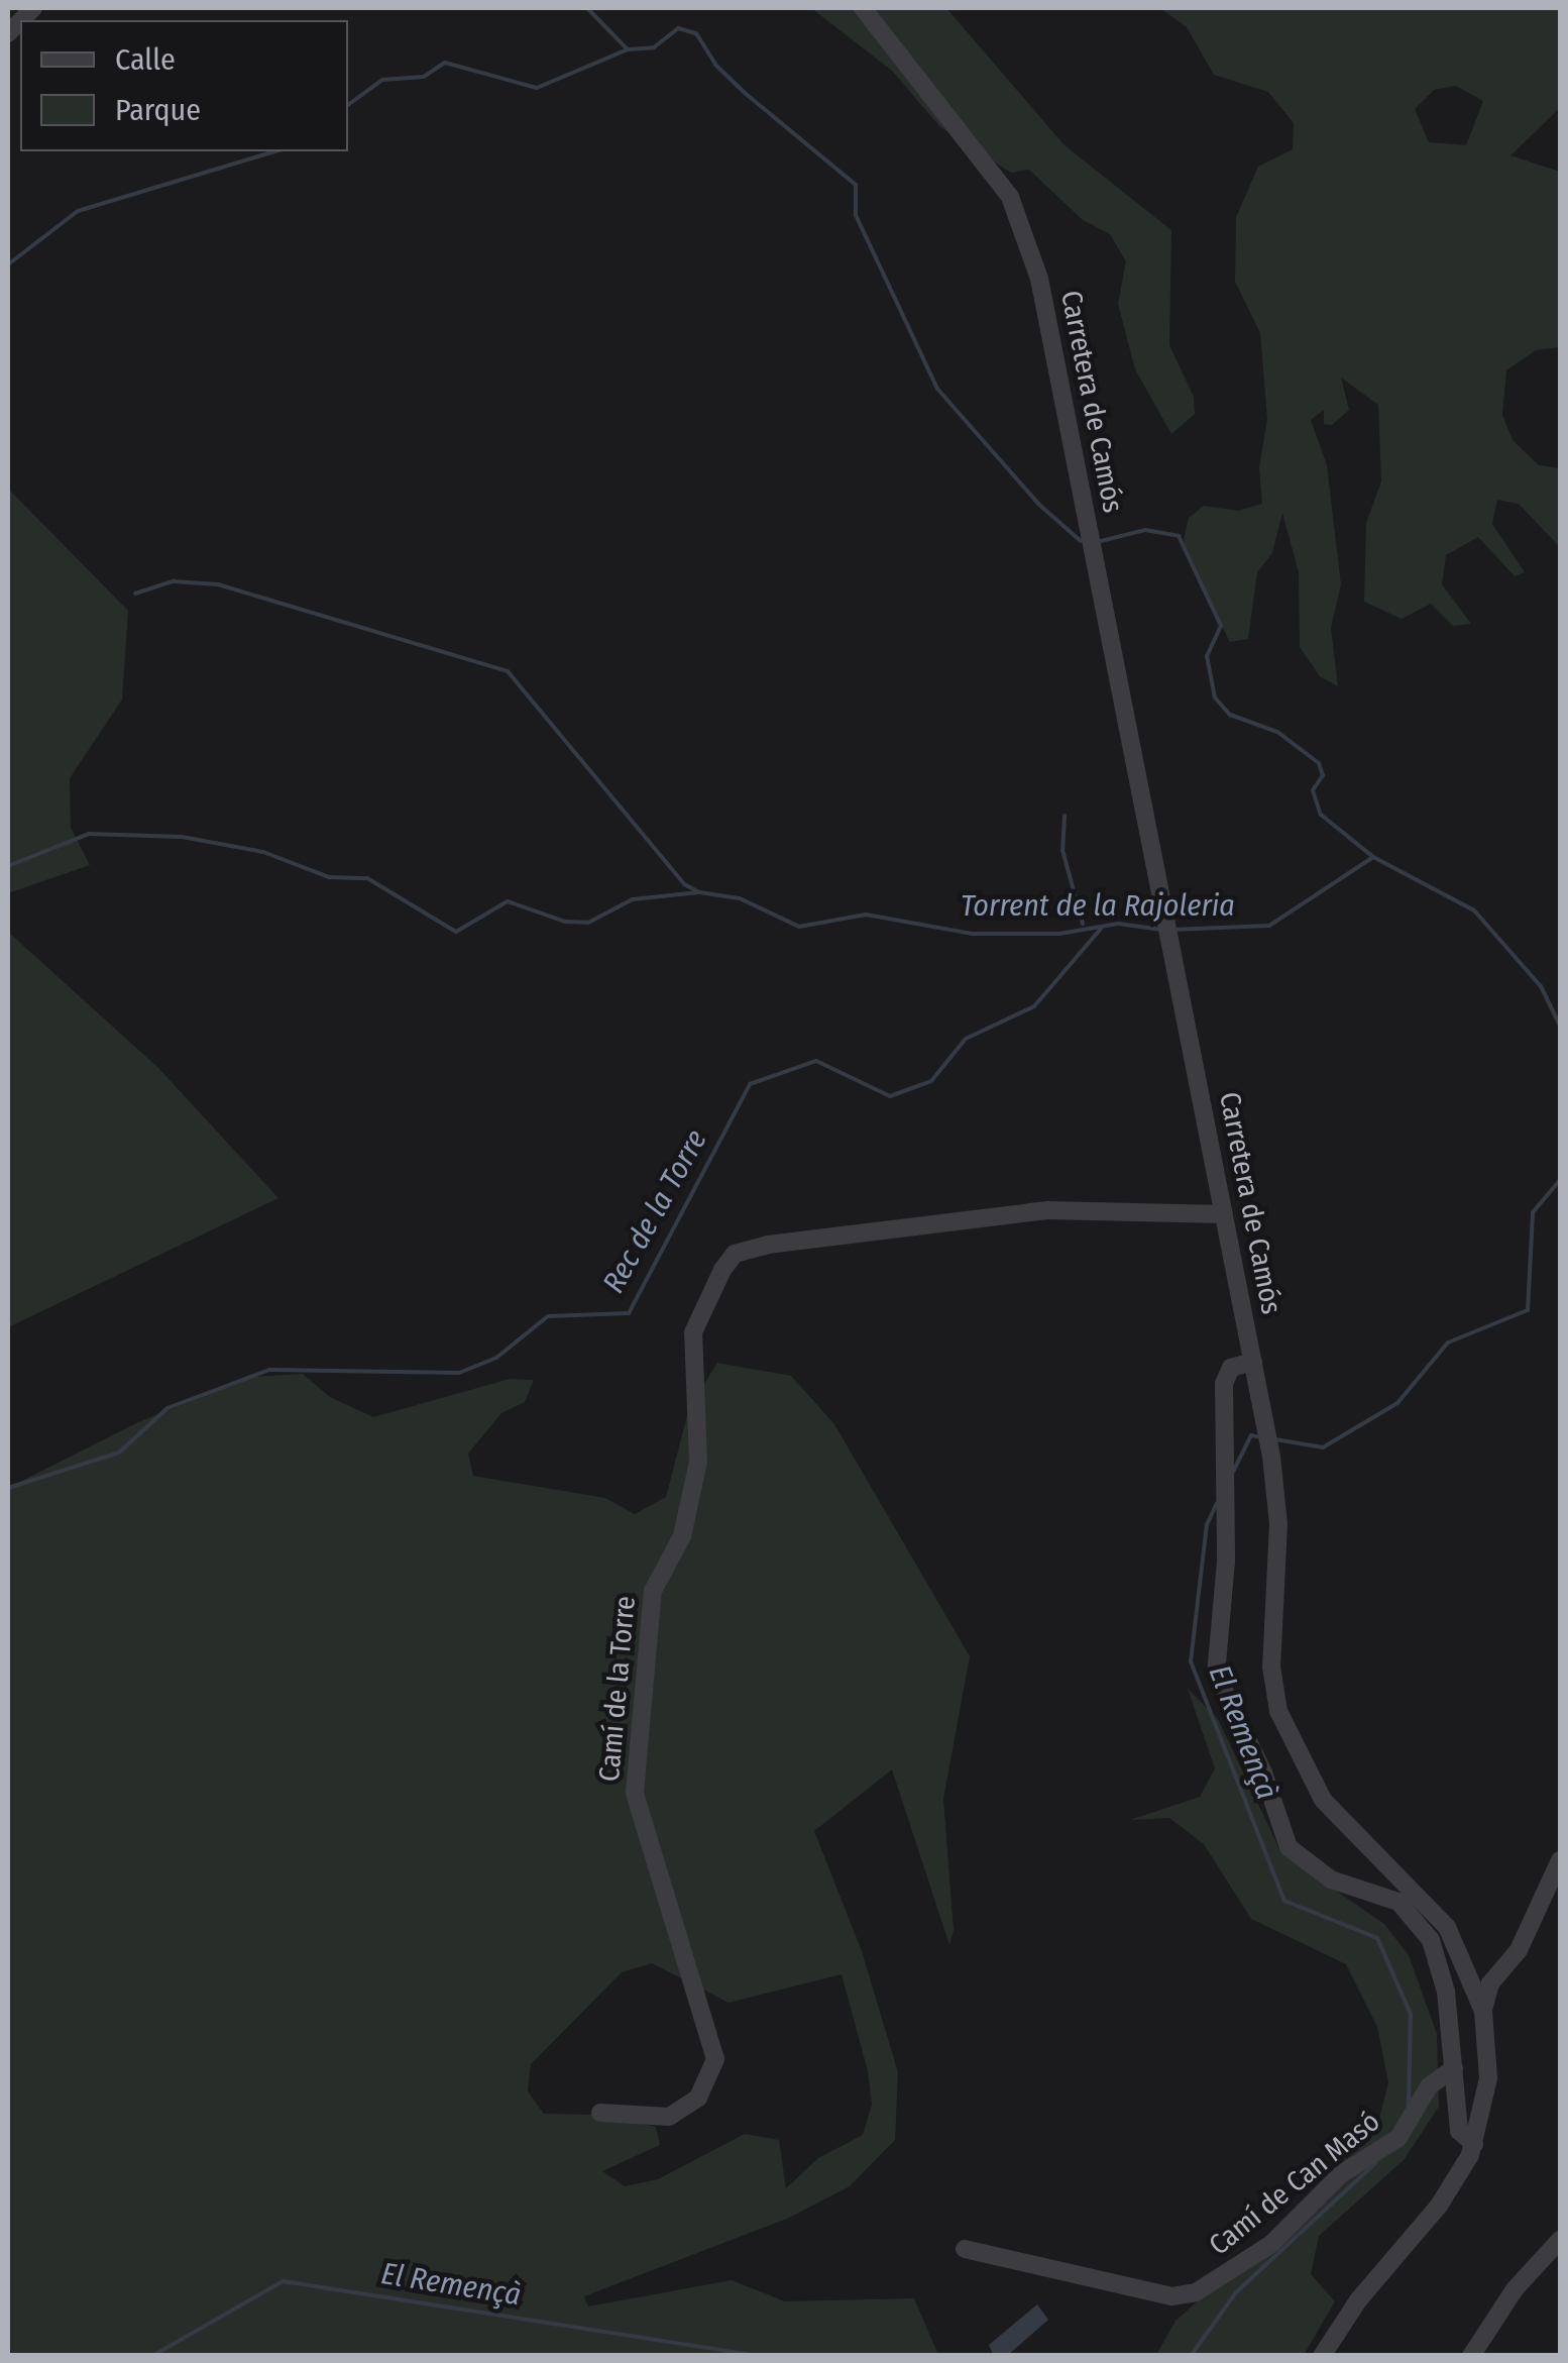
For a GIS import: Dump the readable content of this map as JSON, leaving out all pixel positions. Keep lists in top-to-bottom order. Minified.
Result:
{"streets":{"street":["Carretera de Camós","Camí de la Torre","Camí de Can Masó"]},"crossings":[["Carretera de Camós","Camí de la Torre"]],"water":["Torrent de la Rajoleria","Rec de la Torre","El Remençà"],"legend":["Calle","Parque"]}
